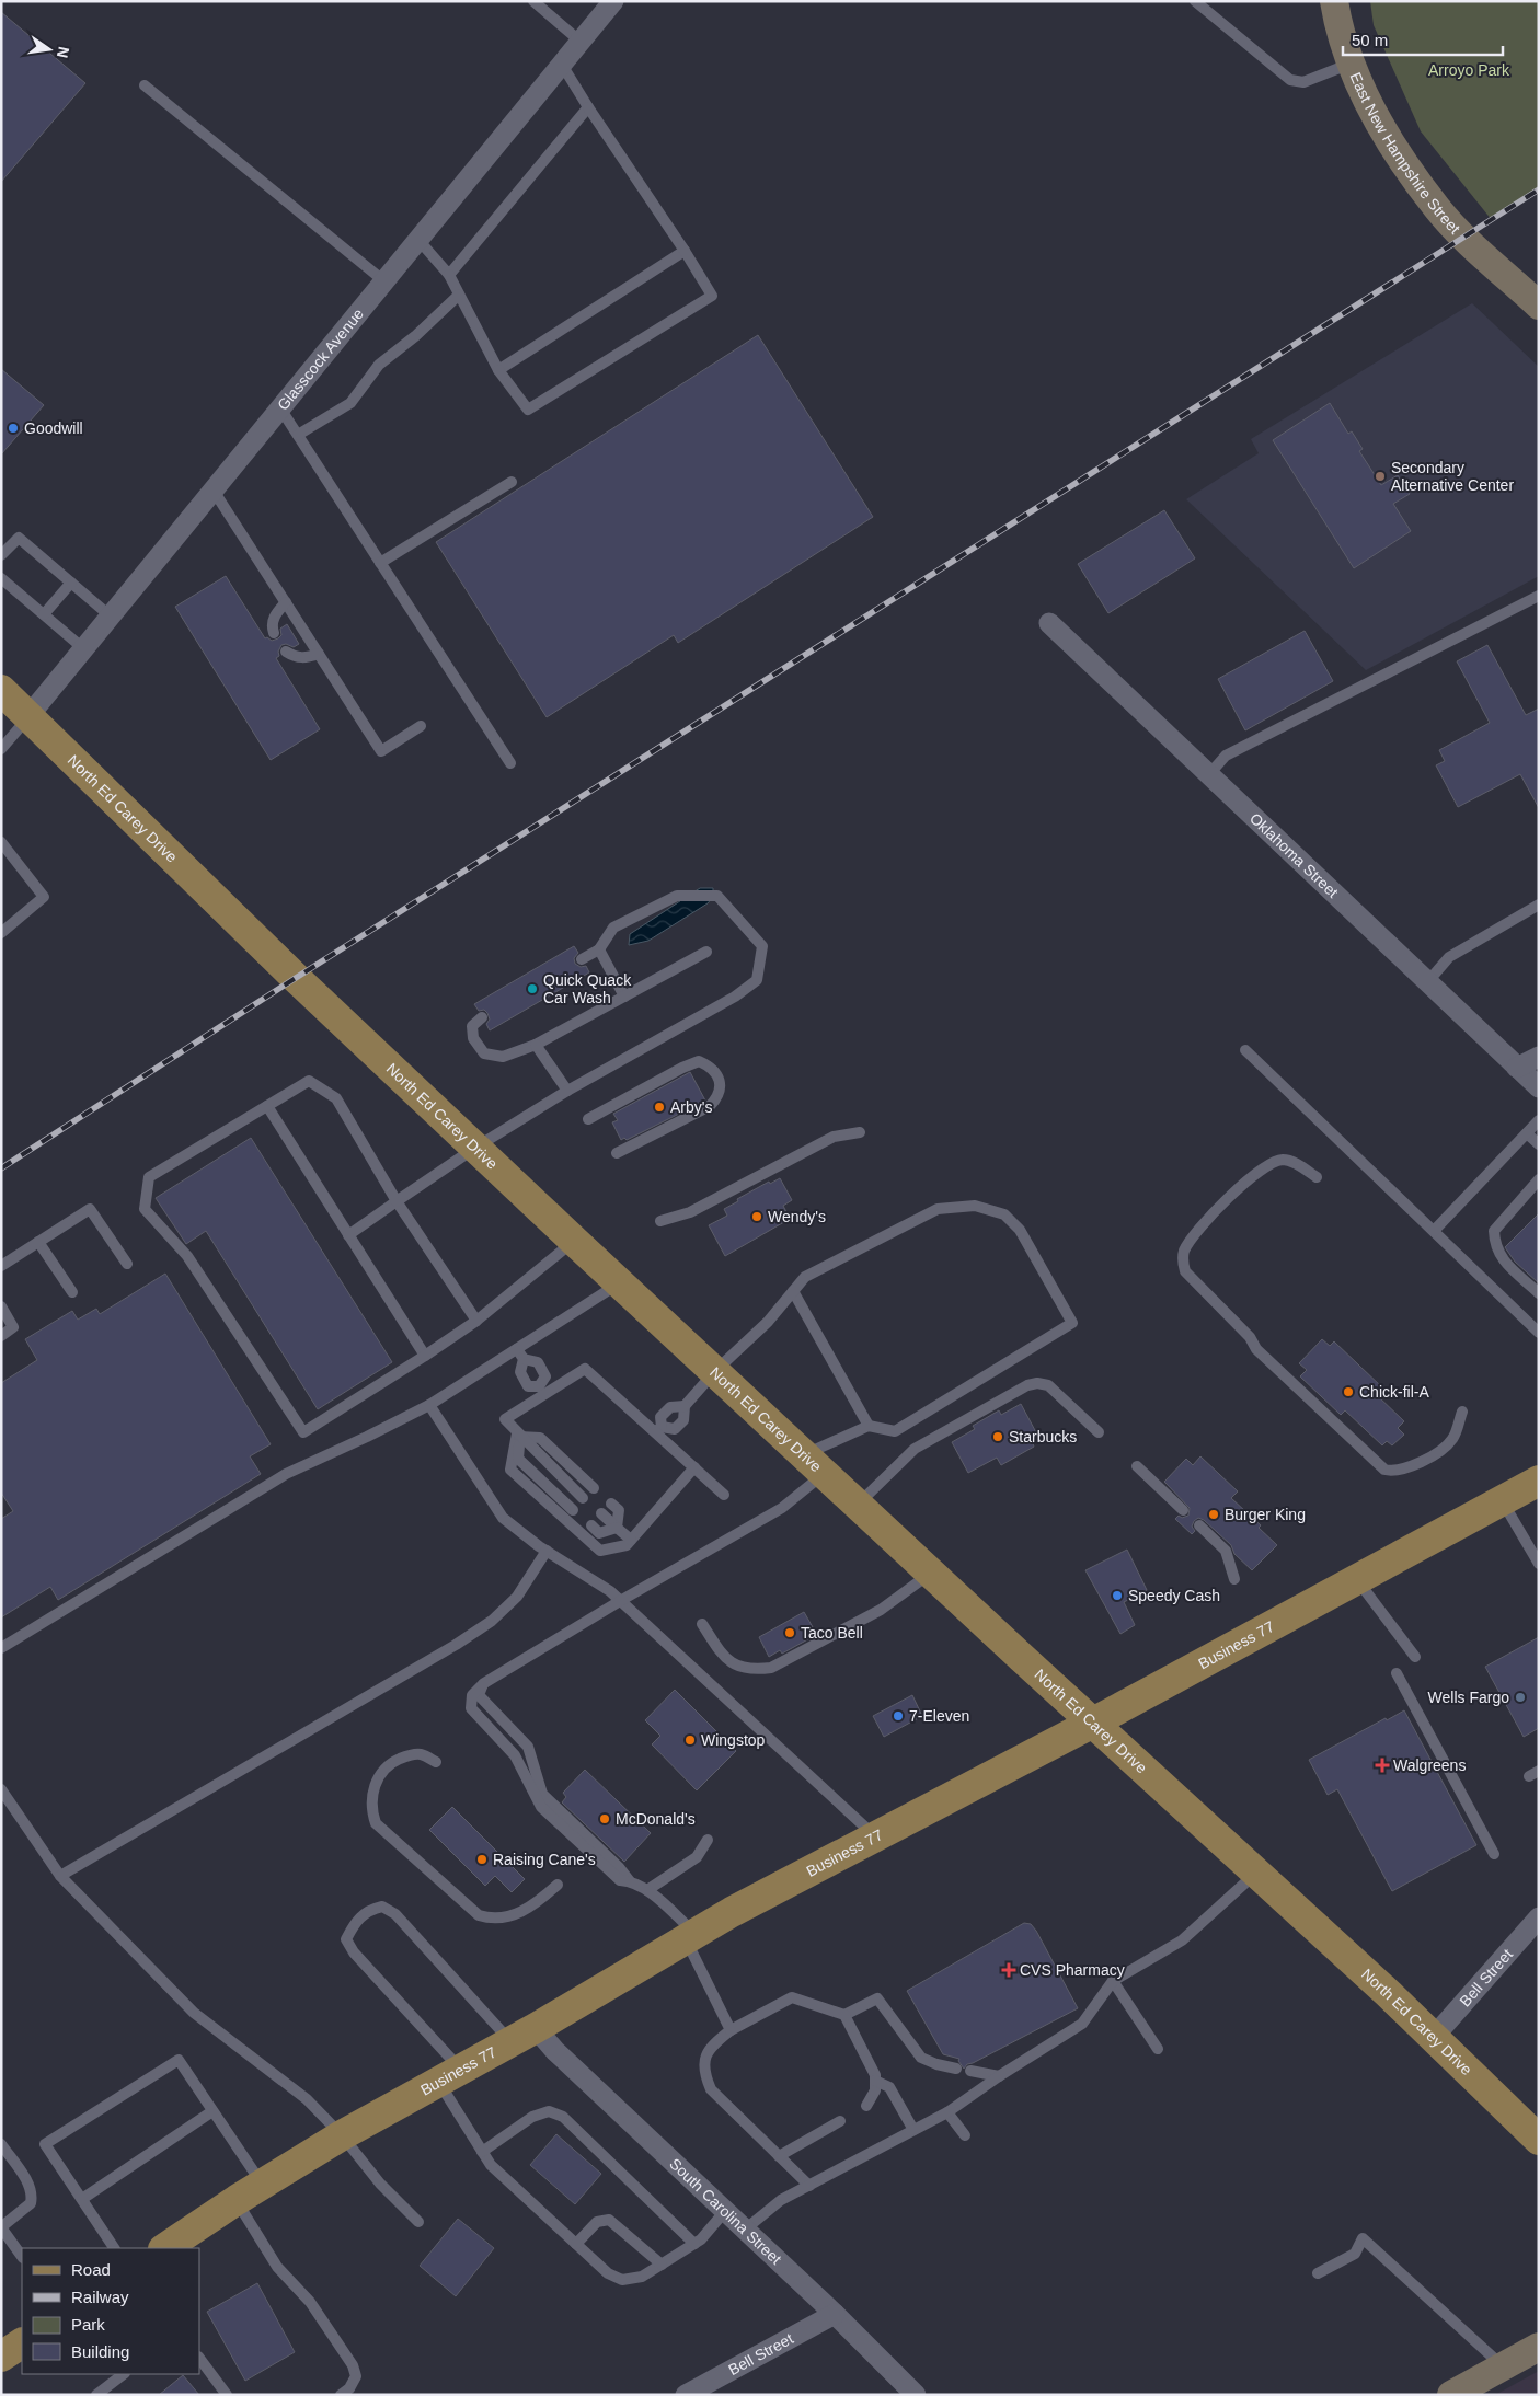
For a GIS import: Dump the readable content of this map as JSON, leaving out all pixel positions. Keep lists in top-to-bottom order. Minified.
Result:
{"streets":{"main road":["North Ed Carey Drive","Business 77"],"street":["East New Hampshire Street","Glasscock Avenue","Oklahoma Street","Bell Street","South Carolina Street"]},"crossings":[["Glasscock Avenue","North Ed Carey Drive"],["North Ed Carey Drive","Business 77"],["North Ed Carey Drive","Bell Street"],["Business 77","South Carolina Street"],["Bell Street","South Carolina Street"]],"parks":["Arroyo Park"],"places":{"other":["Goodwill","Secondary Alternative Center","Quick Quack Car Wash","Arby's","Wendy's","Chick-fil-A","Starbucks","Burger King","Speedy Cash","Taco Bell","Wells Fargo","7-Eleven","Wingstop","McDonald's","Raising Cane's"],"health":["Walgreens","CVS Pharmacy"]},"legend":["Road","Railway","Park","Building"],"scale_bar":"50 m","north":"right"}
